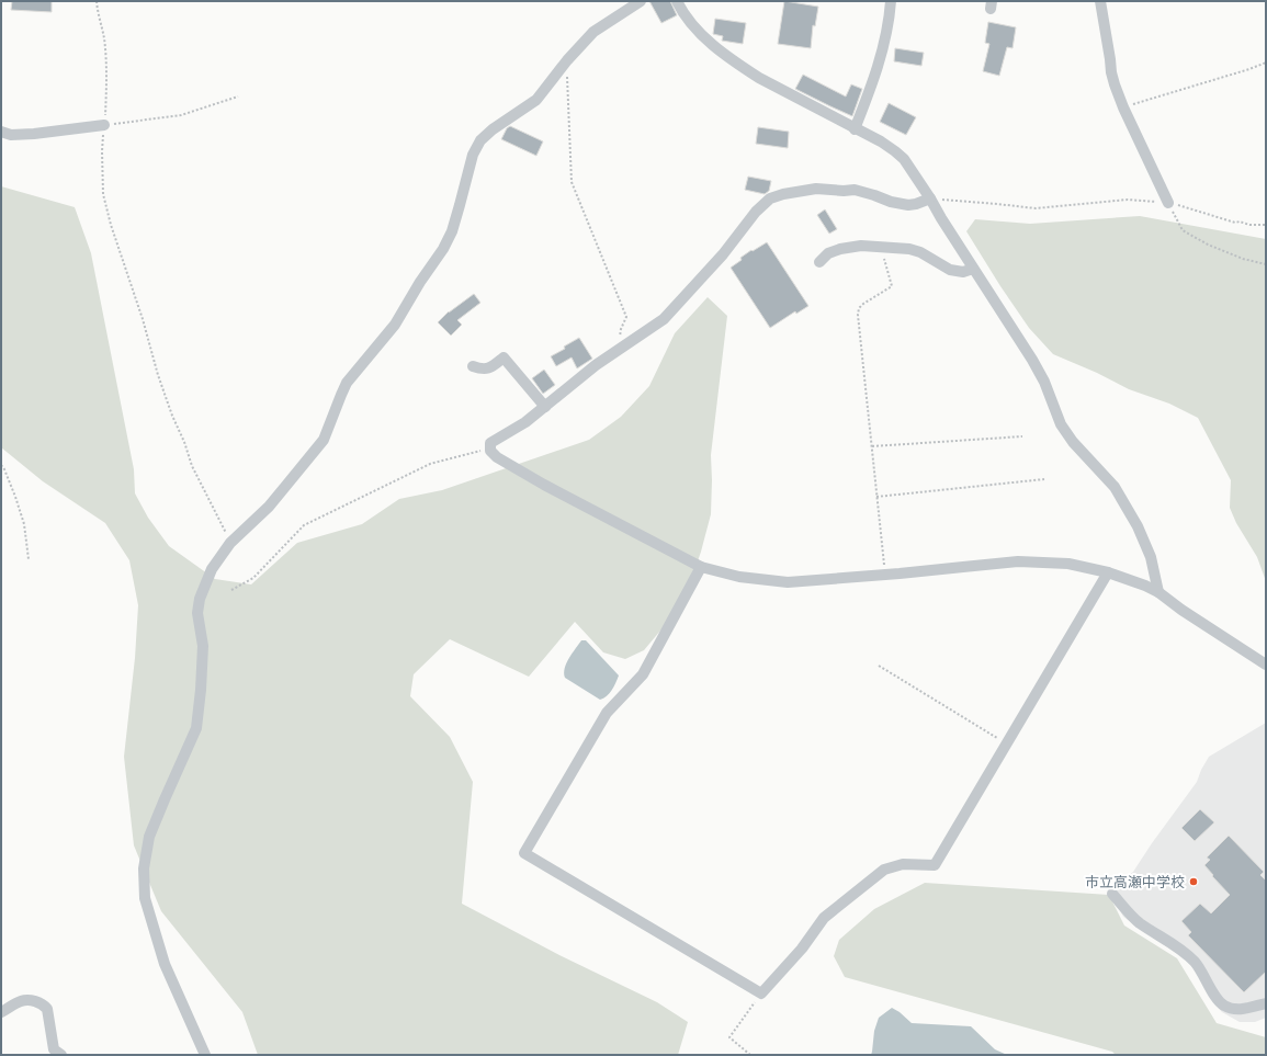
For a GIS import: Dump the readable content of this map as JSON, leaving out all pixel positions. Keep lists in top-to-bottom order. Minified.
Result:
{"places":["市立高瀬中学校"]}
